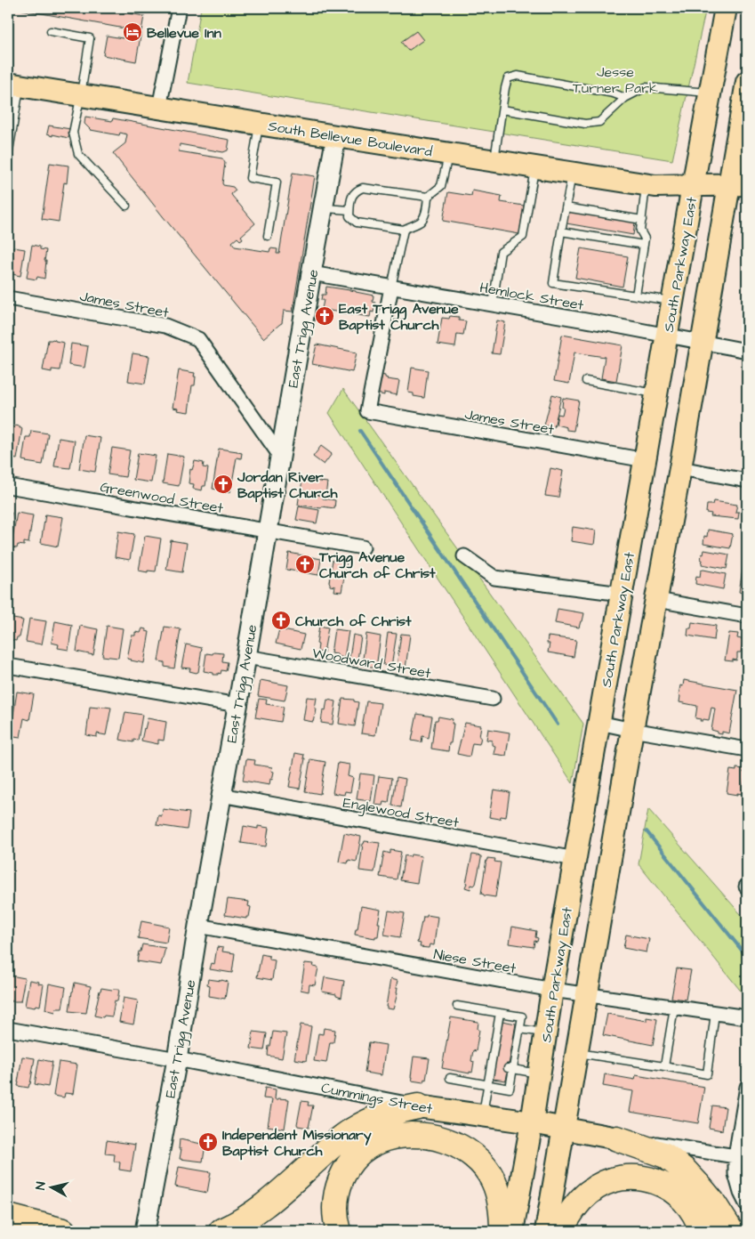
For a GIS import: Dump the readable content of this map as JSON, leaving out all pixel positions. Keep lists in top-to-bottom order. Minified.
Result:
{"streets":{"main road":["South Bellevue Boulevard","South Parkway East","Cummings Street"],"street":["Hemlock Street","James Street","East Trigg Avenue","Greenwood Street","Woodward Street","Englewood Street","Niese Street"]},"crossings":[["South Bellevue Boulevard","South Parkway East"],["South Bellevue Boulevard","East Trigg Avenue"],["South Parkway East","Hemlock Street"],["South Parkway East","James Street"],["South Parkway East","Englewood Street"],["South Parkway East","Niese Street"],["South Parkway East","Cummings Street"],["Hemlock Street","James Street"],["Hemlock Street","East Trigg Avenue"],["James Street","East Trigg Avenue"],["East Trigg Avenue","Greenwood Street"],["East Trigg Avenue","Woodward Street"],["East Trigg Avenue","Englewood Street"],["East Trigg Avenue","Niese Street"],["East Trigg Avenue","Cummings Street"]],"parks":["Jesse Turner Park"],"places":{"hotel":["Bellevue Inn"],"church":["East Trigg Avenue Baptist Church","Jordan River Baptist Church","Trigg Avenue Church of Christ","Church of Christ","Independent Missionary Baptist Church"]},"north":"left"}
